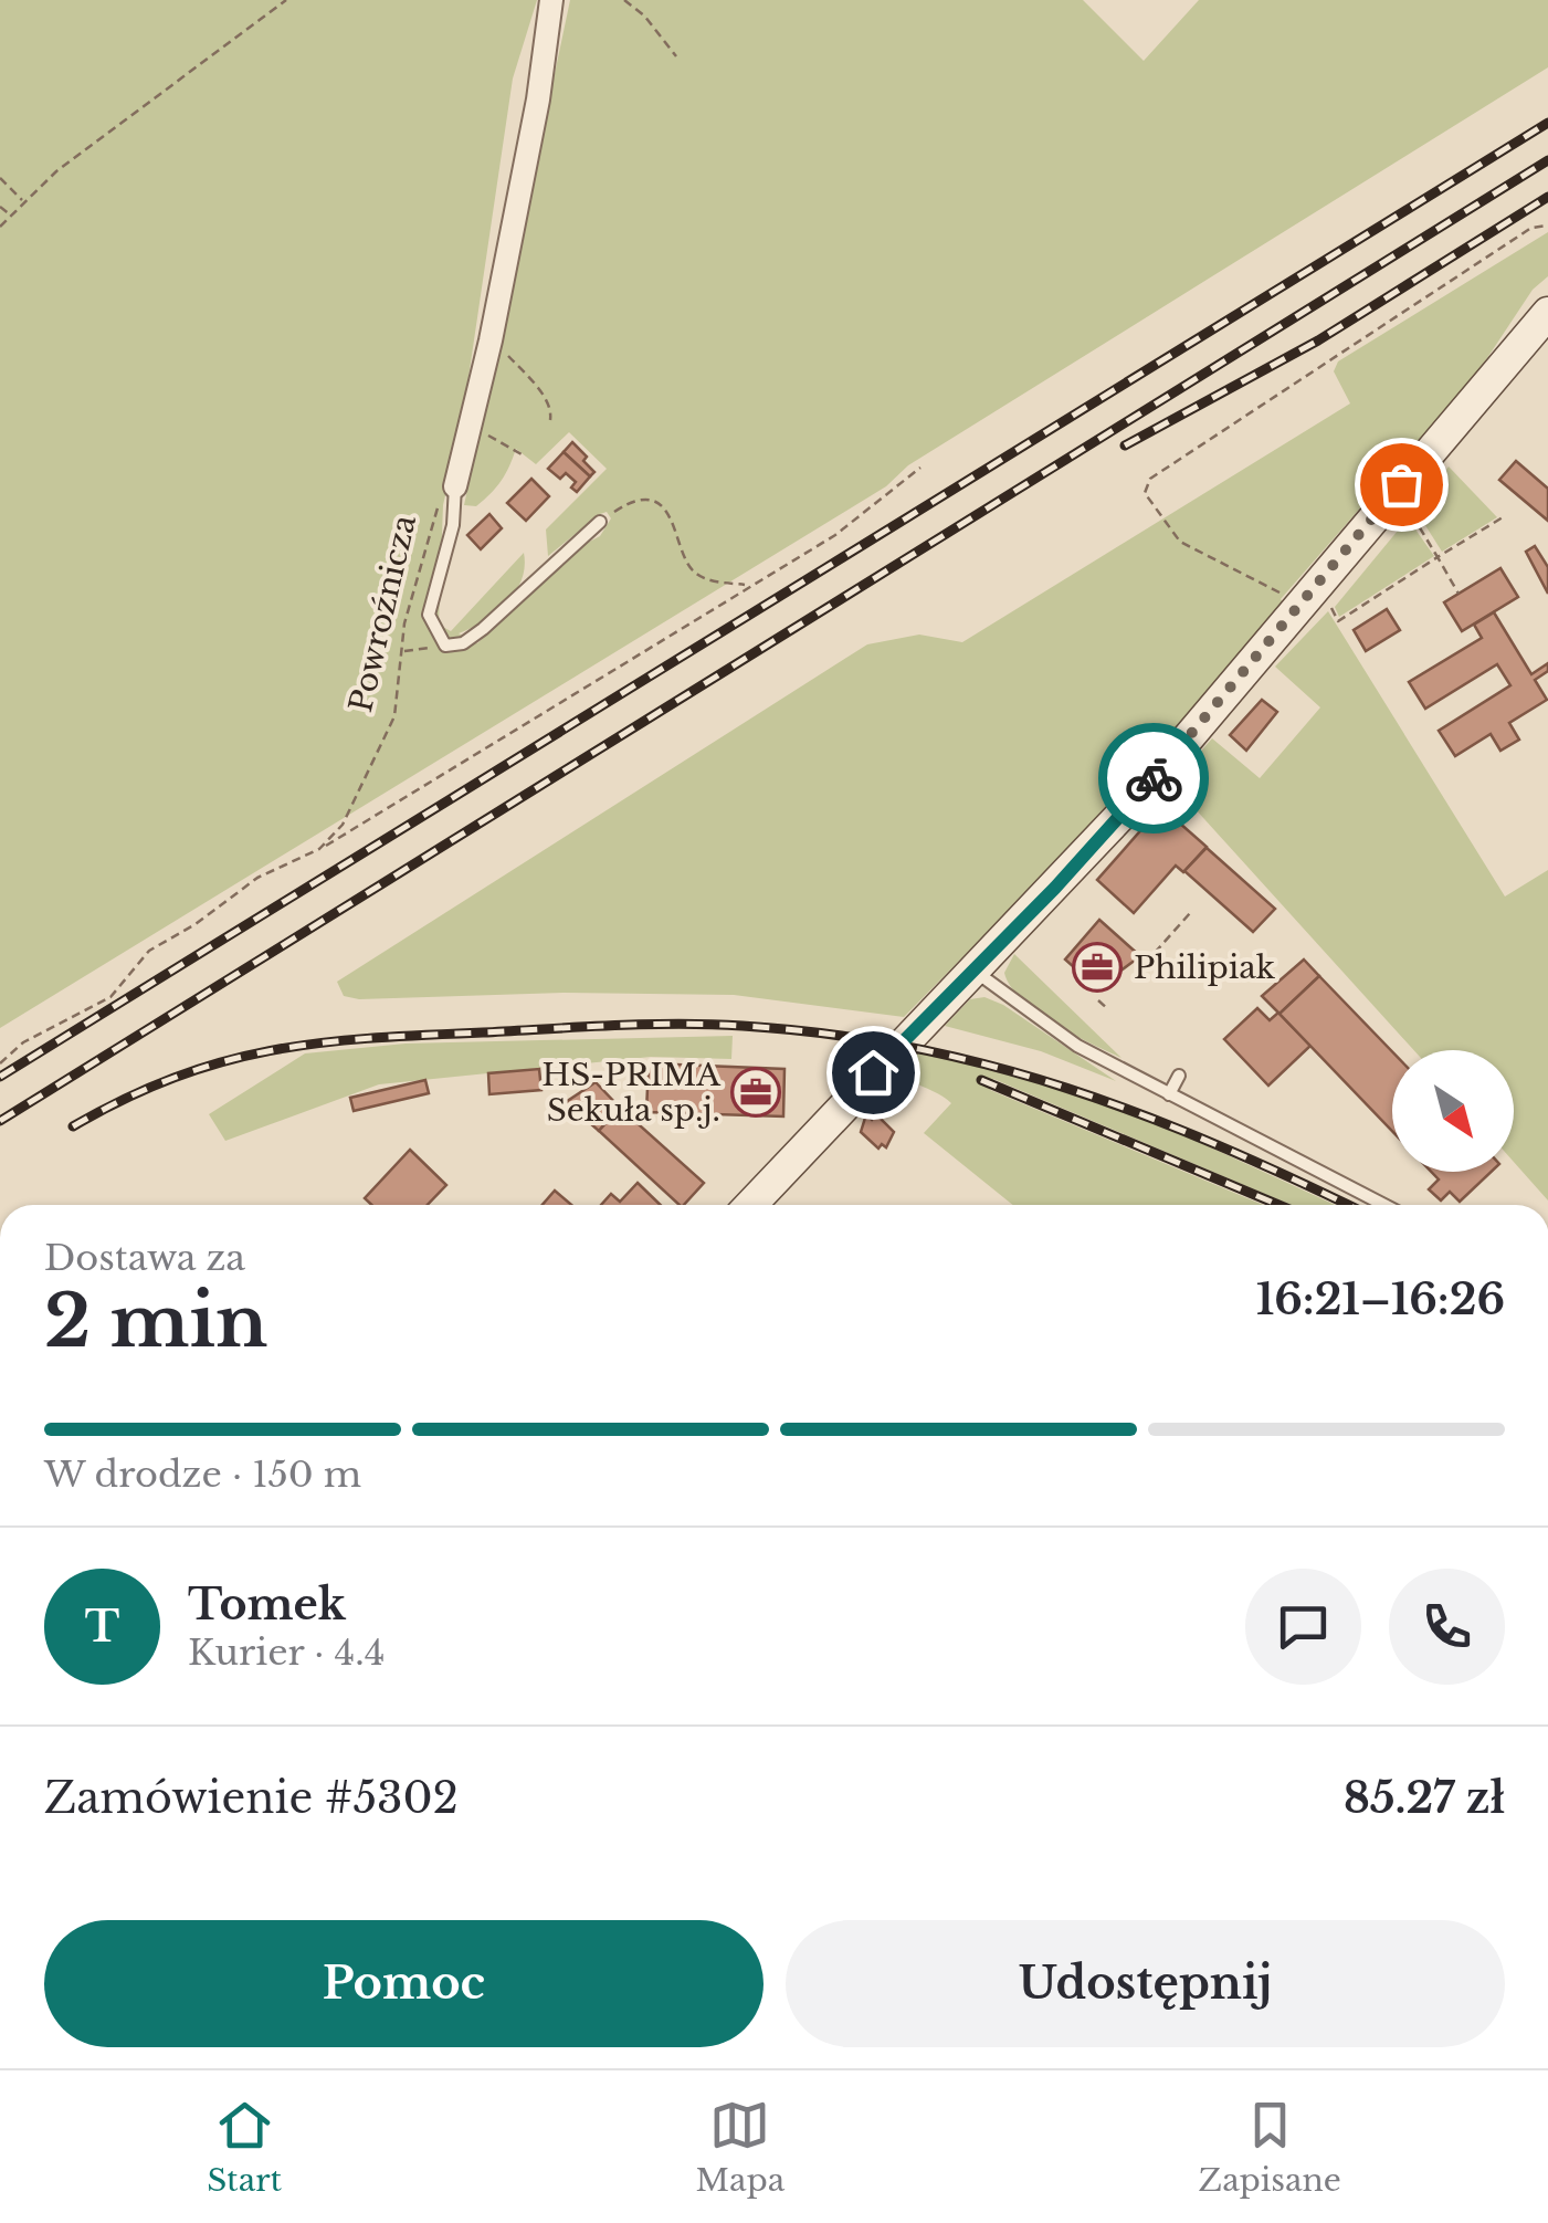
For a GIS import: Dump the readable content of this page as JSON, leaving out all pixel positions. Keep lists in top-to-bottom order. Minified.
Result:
{"streets":{"path":["Powroźnicza"]},"places":{"office":["Philipiak","HS-PRIMA Sekuła sp.j."]},"north":"bottom right","page":{"heading":["2 min","Dostawa za","16:21–16:26"],"panel":["Tomek","Kurier · 4.4","Zamówienie #5302","85.27 zł"],"bar":"W drodze · 150 m","round":"T","buttons":["Pomoc","Udostępnij"],"tabs":["Start","Mapa","Zapisane"]}}
